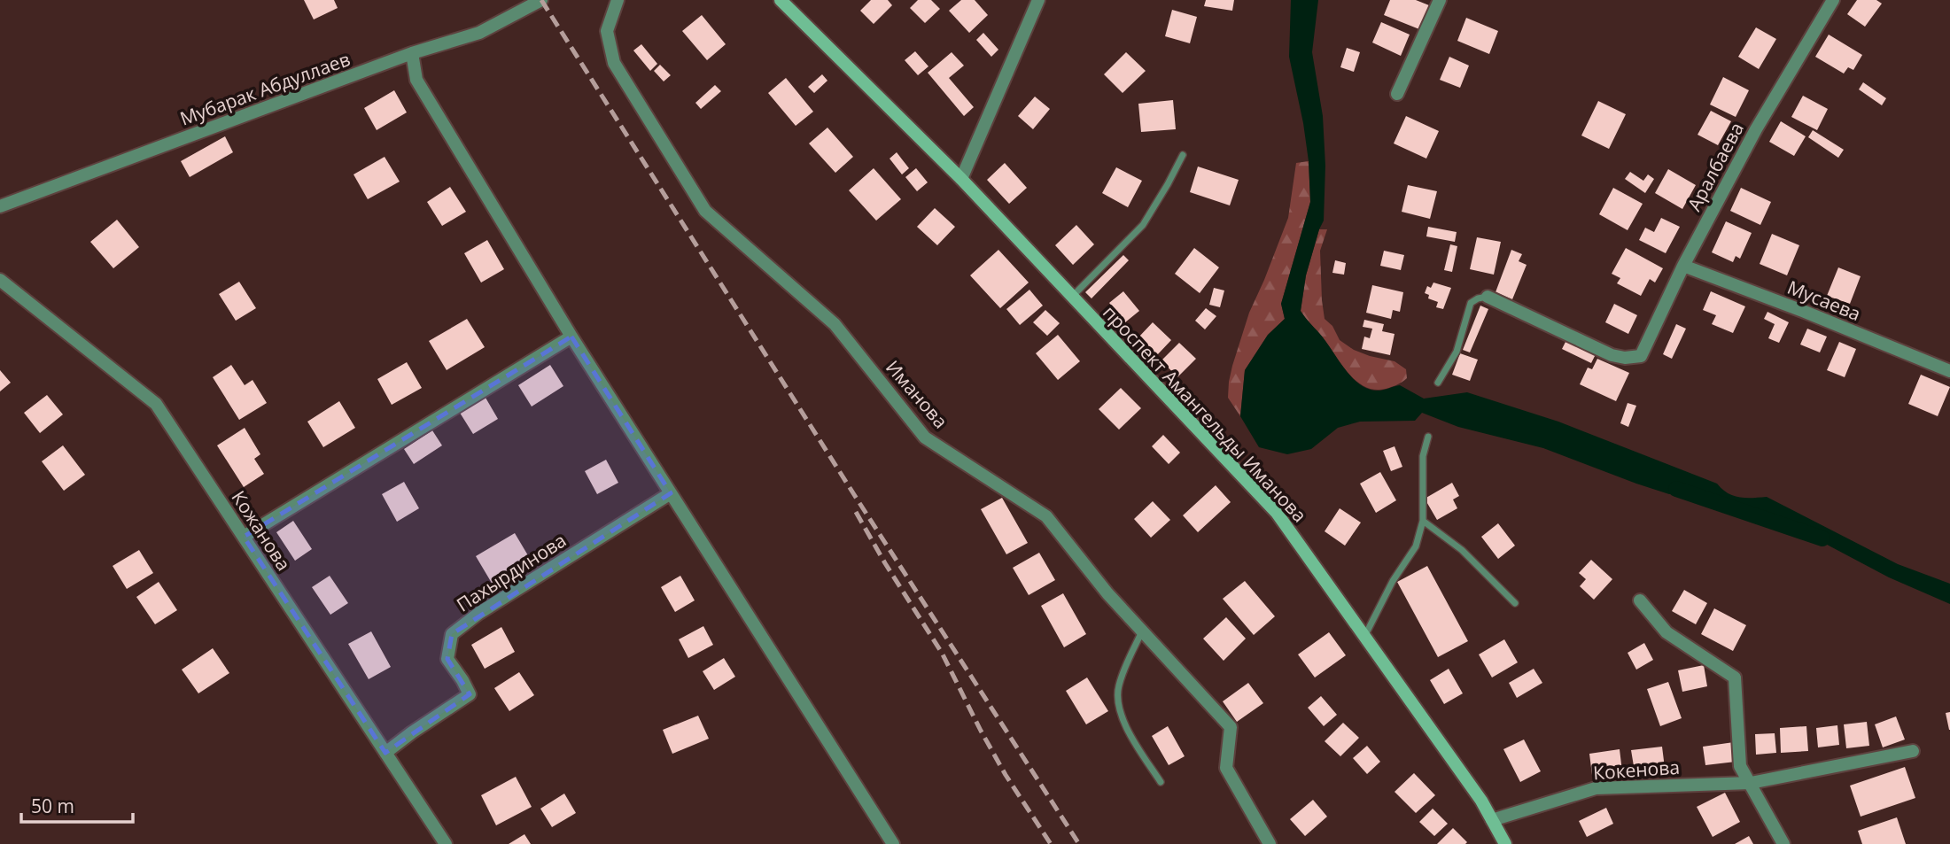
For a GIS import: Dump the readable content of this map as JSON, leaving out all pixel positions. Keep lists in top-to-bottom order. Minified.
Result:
{"streets":{"main road":["проспект Амангельды Иманова"],"street":["Мубарак Абдуллаев","Аралбаева","Мусаева","Иманова","Кожанова","Пахырдинова","Кокенова"]},"crossings":[["Аралбаева","Мусаева"],["проспект Амангельды Иманова","Кокенова"],["Кожанова","Пахырдинова"]],"scale_bar":"50 m"}
